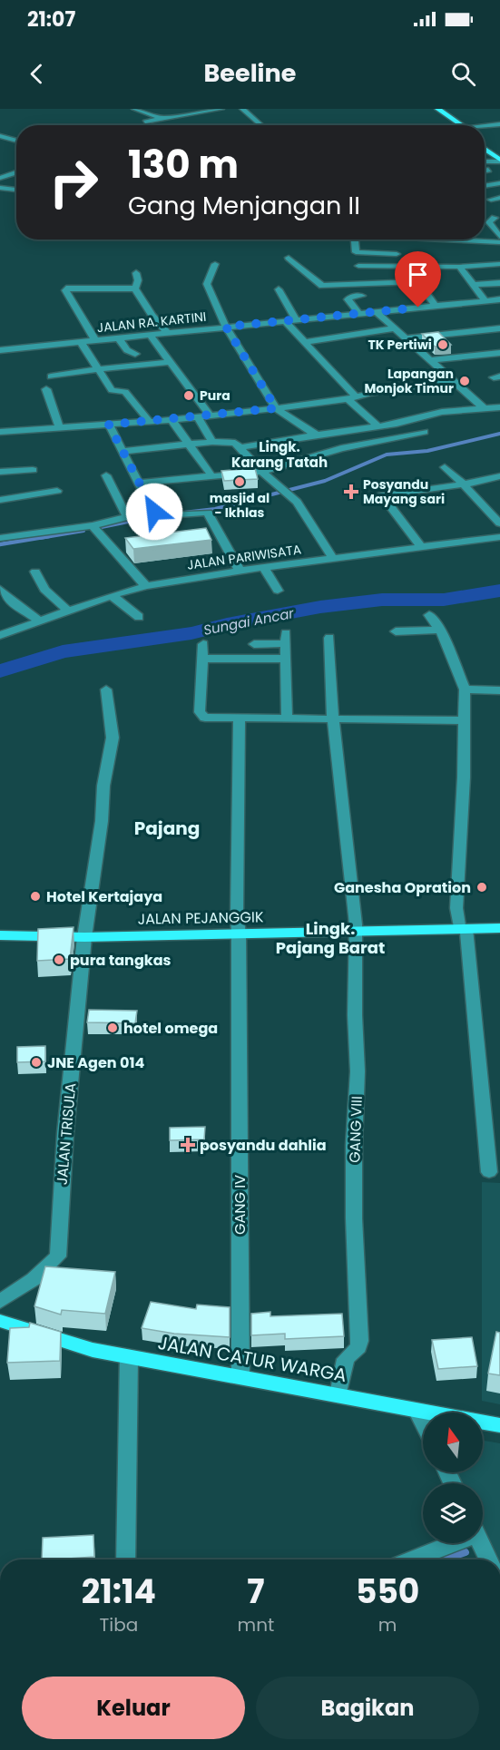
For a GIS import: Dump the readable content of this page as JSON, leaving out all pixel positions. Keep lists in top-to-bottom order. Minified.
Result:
{"streets":{"main road":["JALAN PEJANGGIK","JALAN CATUR WARGA"],"street":["JALAN RA. KARTINI","JALAN PARIWISATA","GANG VIII","JALAN TRISULA","GANG IV"]},"crossings":[["JALAN PEJANGGIK","GANG VIII"],["JALAN PEJANGGIK","JALAN TRISULA"],["JALAN PEJANGGIK","GANG IV"],["GANG VIII","JALAN CATUR WARGA"],["GANG IV","JALAN CATUR WARGA"]],"districts":["Lingk. Karang Tatah","Pajang","Lingk. Pajang Barat"],"water":["Sungai Ancar"],"places":{"other":["TK Pertiwi","Lapangan Monjok Timur","Pura","masjid al - Ikhlas","Ganesha Opration","Hotel Kertajaya","pura tangkas","hotel omega","JNE Agen 014"],"health":["Posyandu Mayang sari","posyandu dahlia"]},"north":"top","page":{"status":"21:07","header":"Beeline","turn":["130 m","Gang Menjangan II"],"eta":["21:14","Tiba","7","mnt","550","m"],"buttons":["Keluar","Bagikan"]}}
